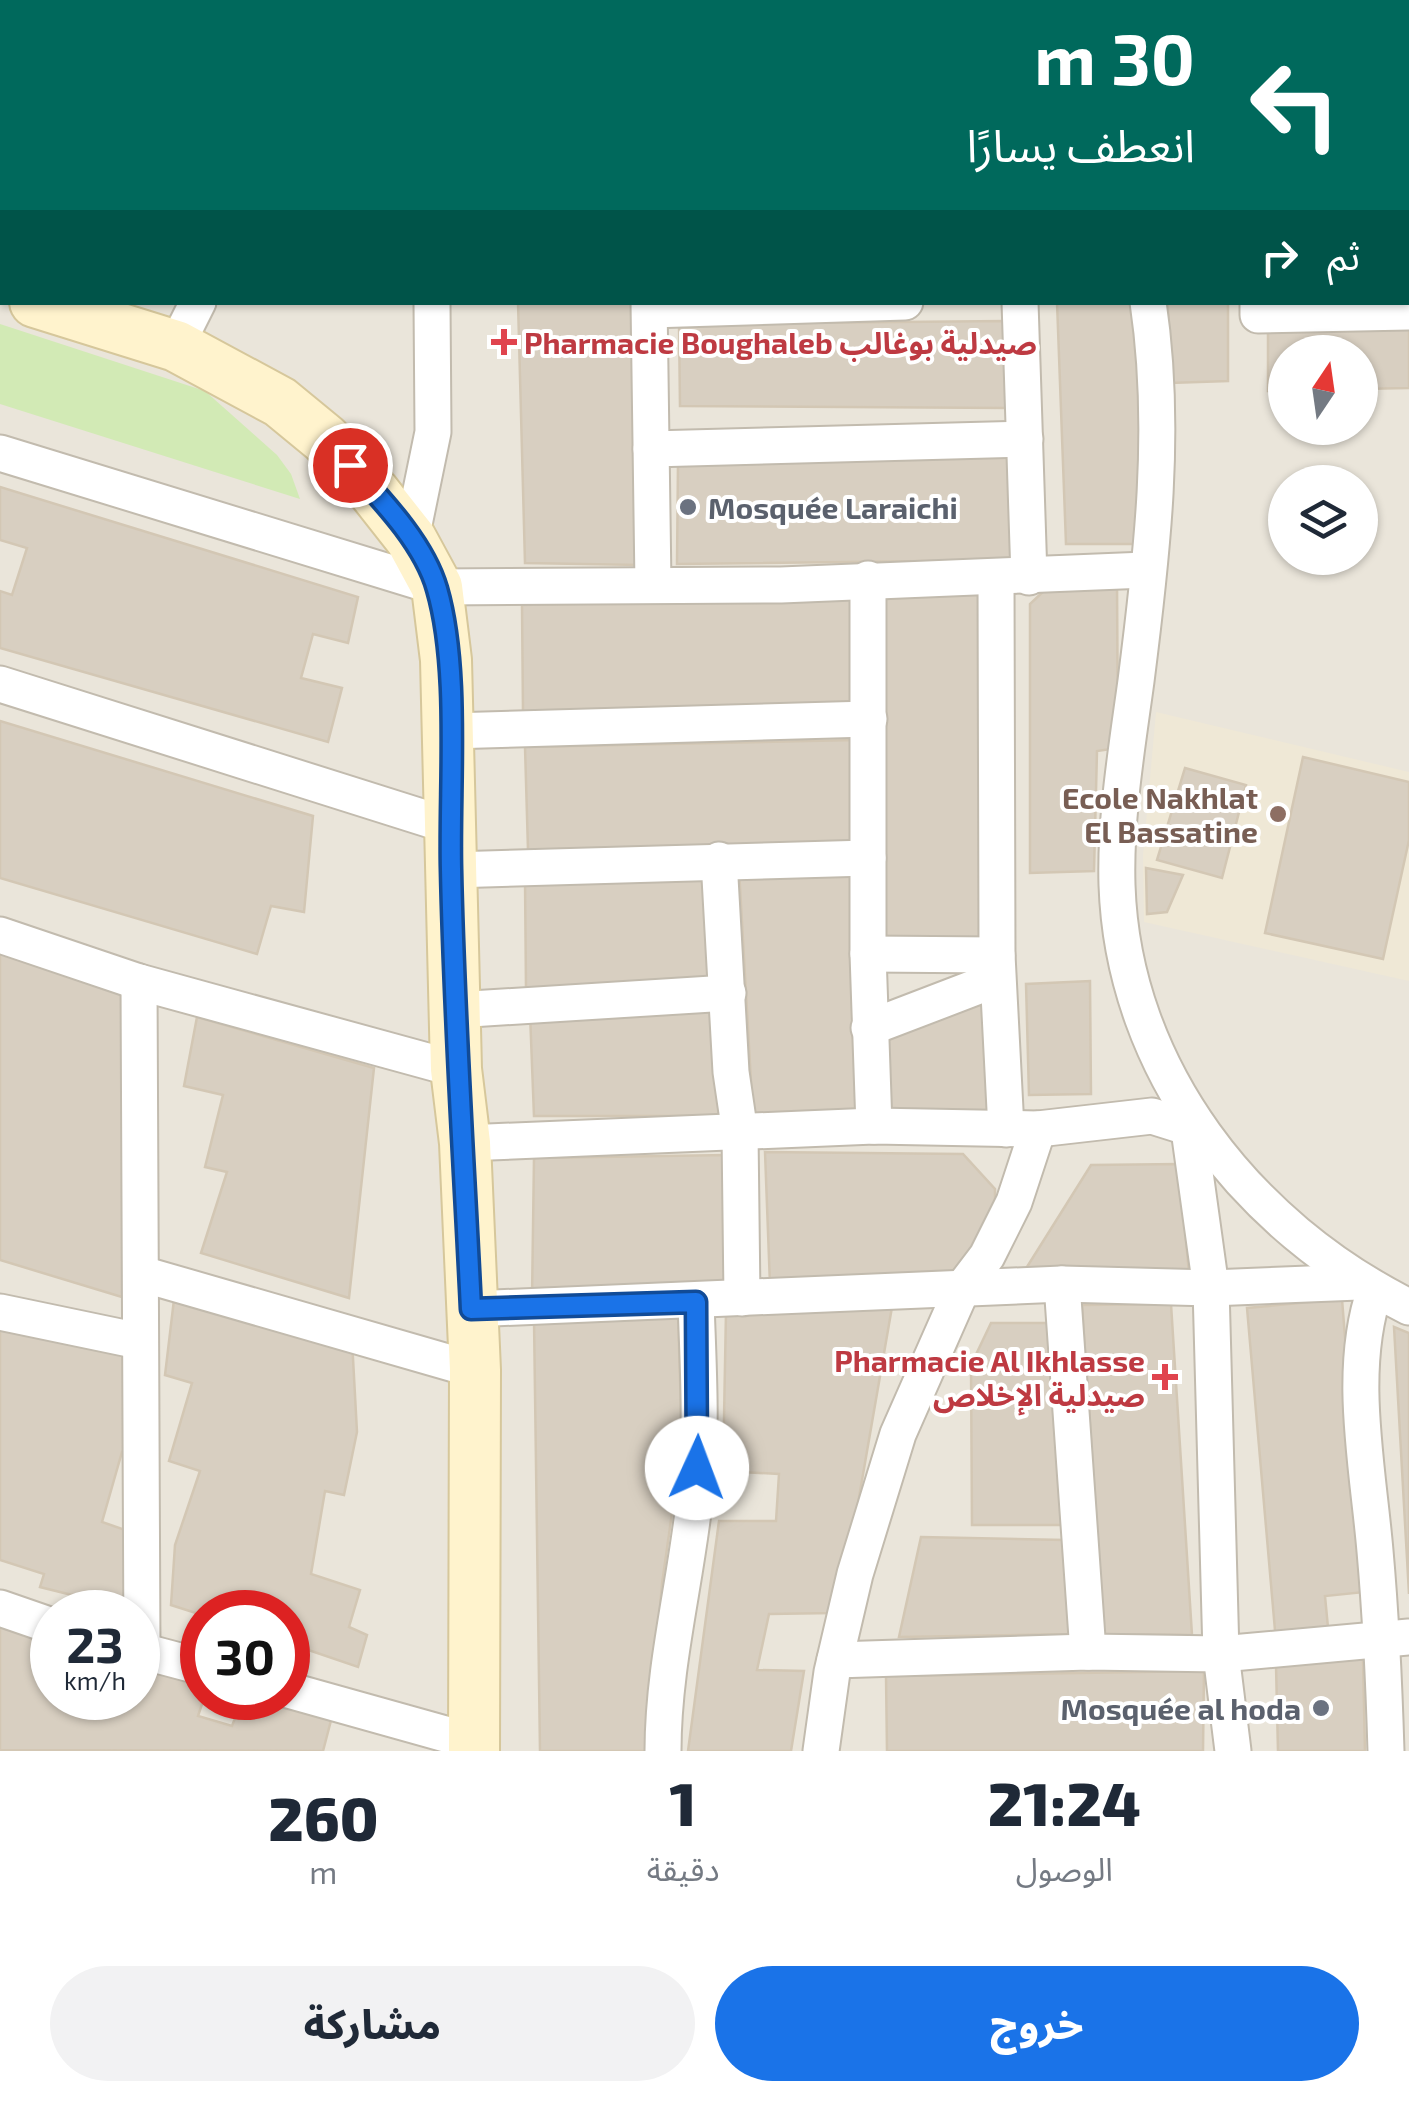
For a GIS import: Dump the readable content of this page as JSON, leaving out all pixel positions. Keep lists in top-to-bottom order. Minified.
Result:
{"places":{"health":["Pharmacie Boughaleb صيدلية بوغالب","Pharmacie Al Ikhlasse صيدلية الإخلاص"],"other":["Mosquée Laraichi","Ecole Nakhlat El Bassatine","Mosquée al hoda"]},"north":"top","page":{"turn":["30 m","انعطف يسارًا"],"then":"ثم","speed":"23 km/h","limit":"30","eta":["21:24","الوصول","1","دقيقة","260","m"],"buttons":["خروج","مشاركة"]}}
